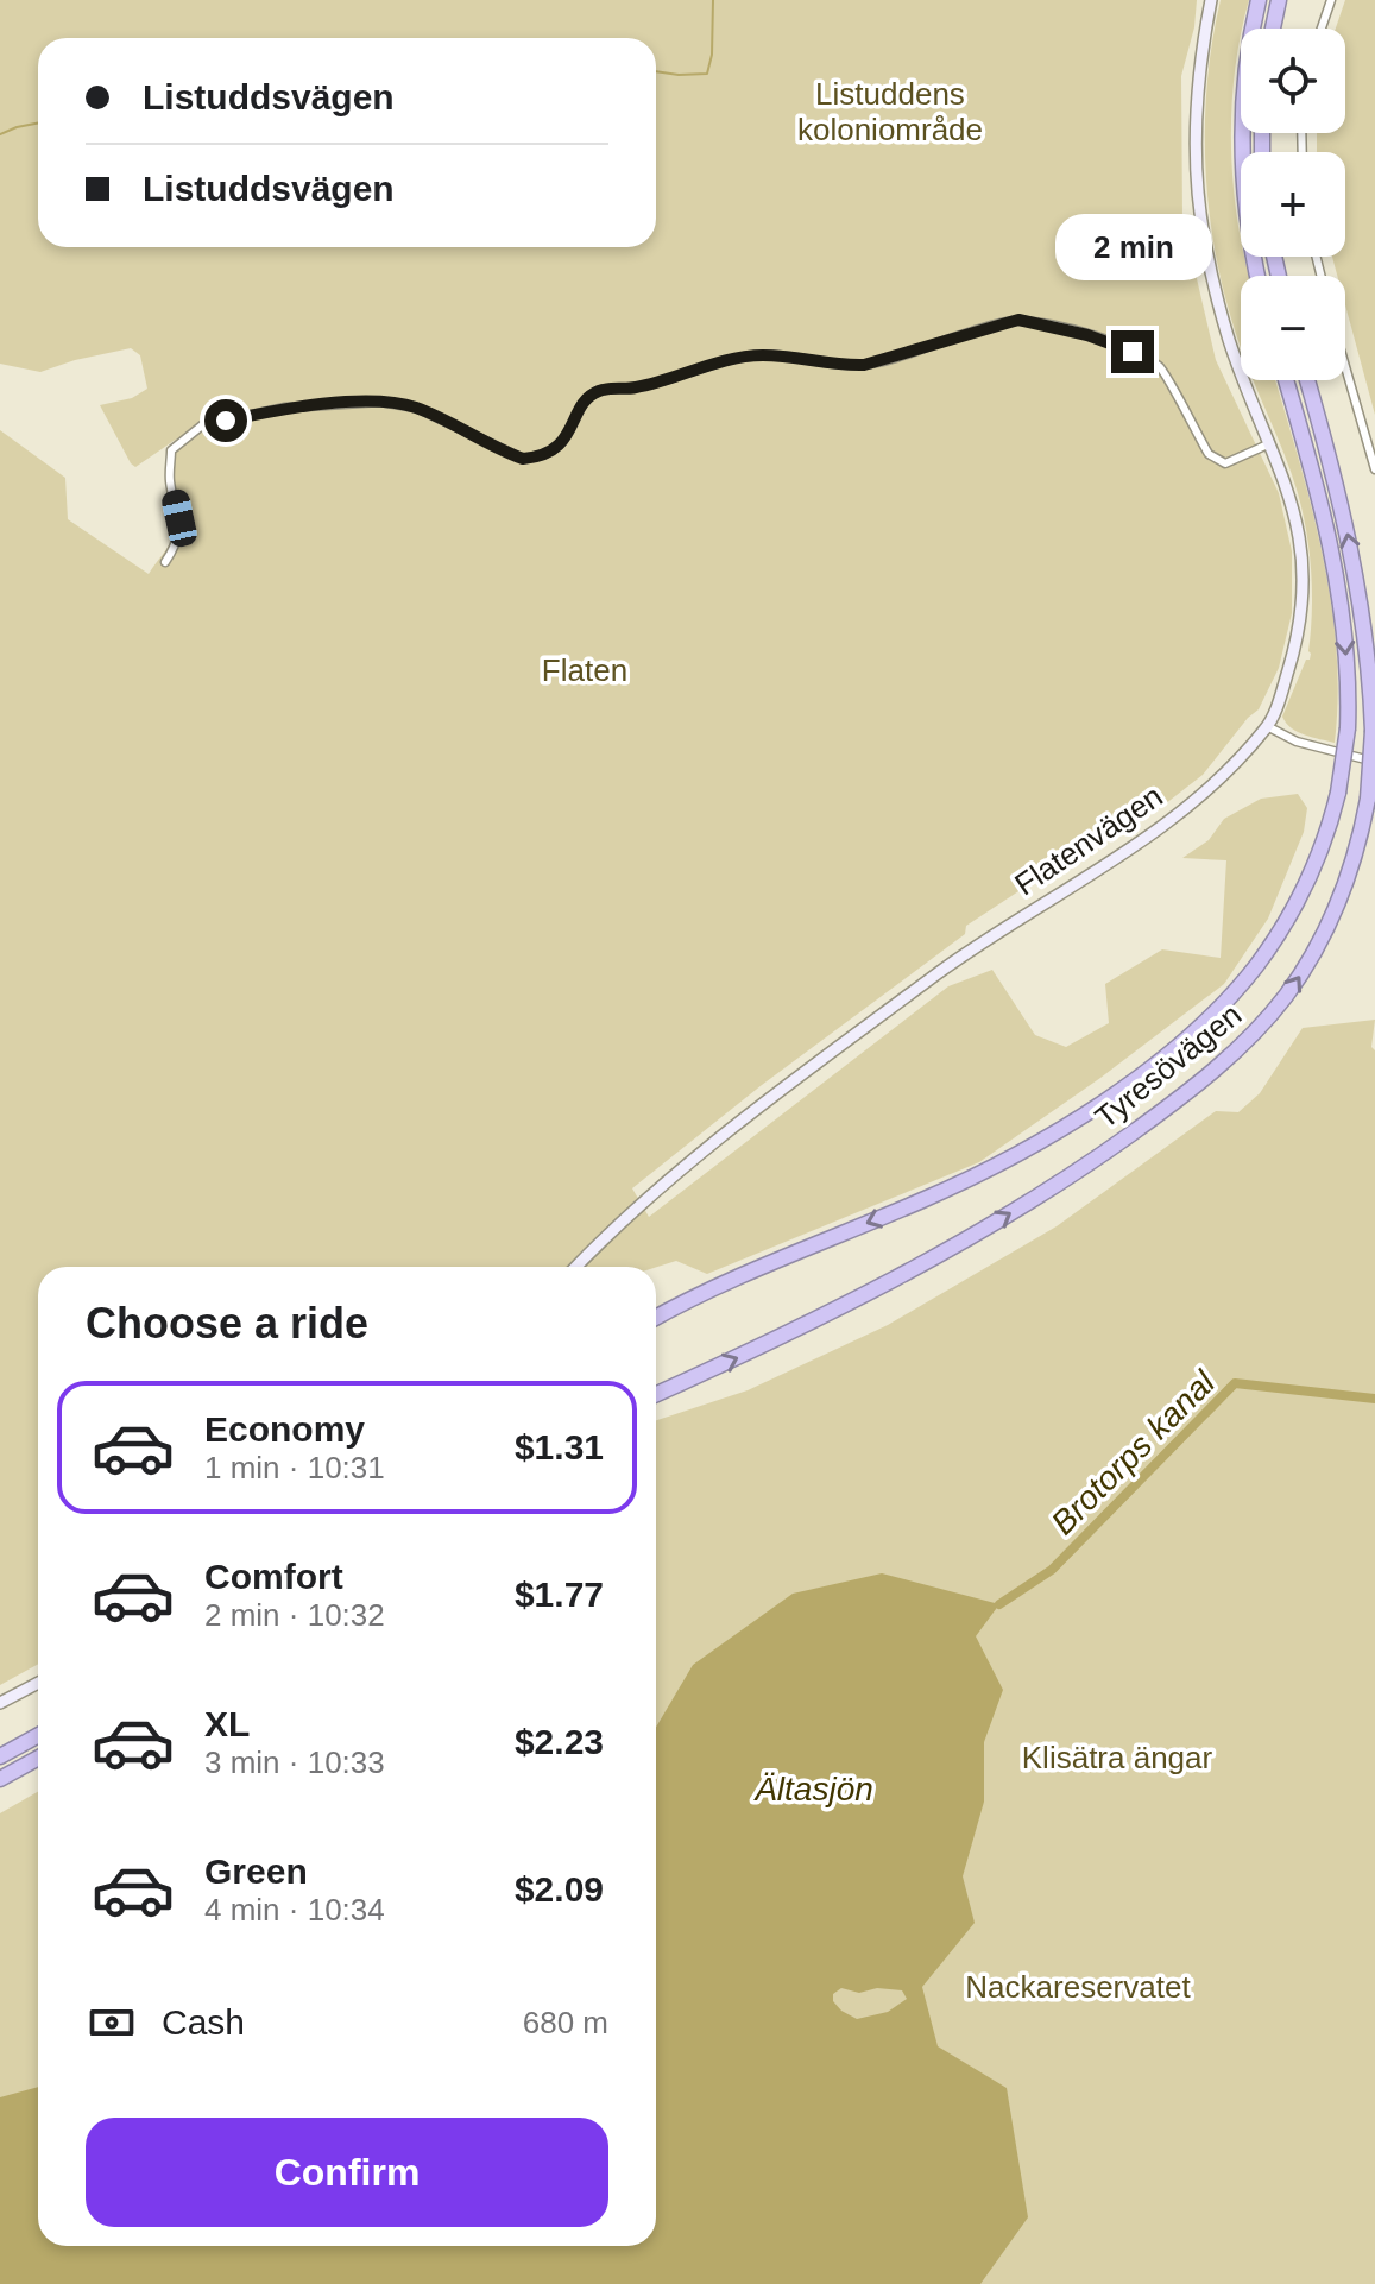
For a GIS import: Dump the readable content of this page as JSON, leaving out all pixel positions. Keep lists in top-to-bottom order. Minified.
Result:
{"streets":{"highway":["Tyresövägen"],"street":["Flatenvägen"]},"water":["Brotorps kanal","Ältasjön"],"parks":["Listuddens koloniområde","Flaten","Klisätra ängar","Nackareservatet"],"page":{"map_buttons":["+","−"],"banner":["Listuddsvägen","Listuddsvägen"],"bubble":"2 min","heading":"Choose a ride","list":[{"name":"Economy","note":"1 min · 10:31","value":"$1.31"},{"name":"Comfort","note":"2 min · 10:32","value":"$1.77"},{"name":"XL","note":"3 min · 10:33","value":"$2.23"},{"name":"Green","note":"4 min · 10:34","value":"$2.09"}],"pay":["Cash","680 m"],"buttons":"Confirm"}}
